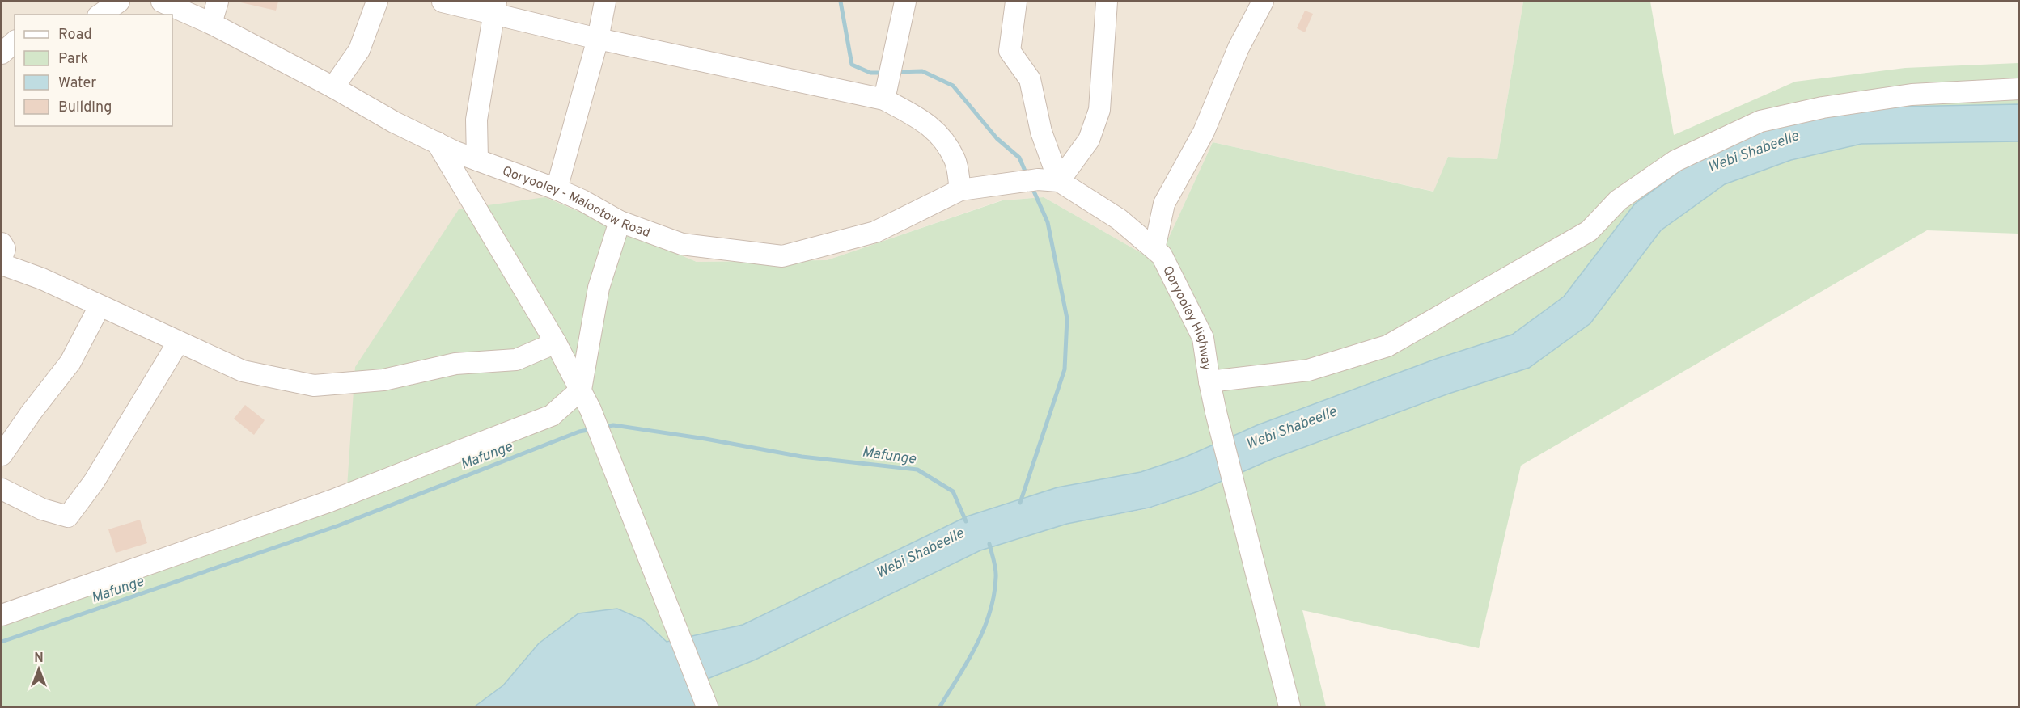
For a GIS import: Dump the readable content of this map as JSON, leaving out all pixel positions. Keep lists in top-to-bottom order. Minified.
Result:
{"streets":{"street":["Qoryooley - Malootow Road","Qoryooley Highway"]},"crossings":[["Qoryooley - Malootow Road","Qoryooley Highway"]],"water":["Webi Shabeelle","Mafunge"],"legend":["Road","Park","Water","Building"],"north":"top"}
